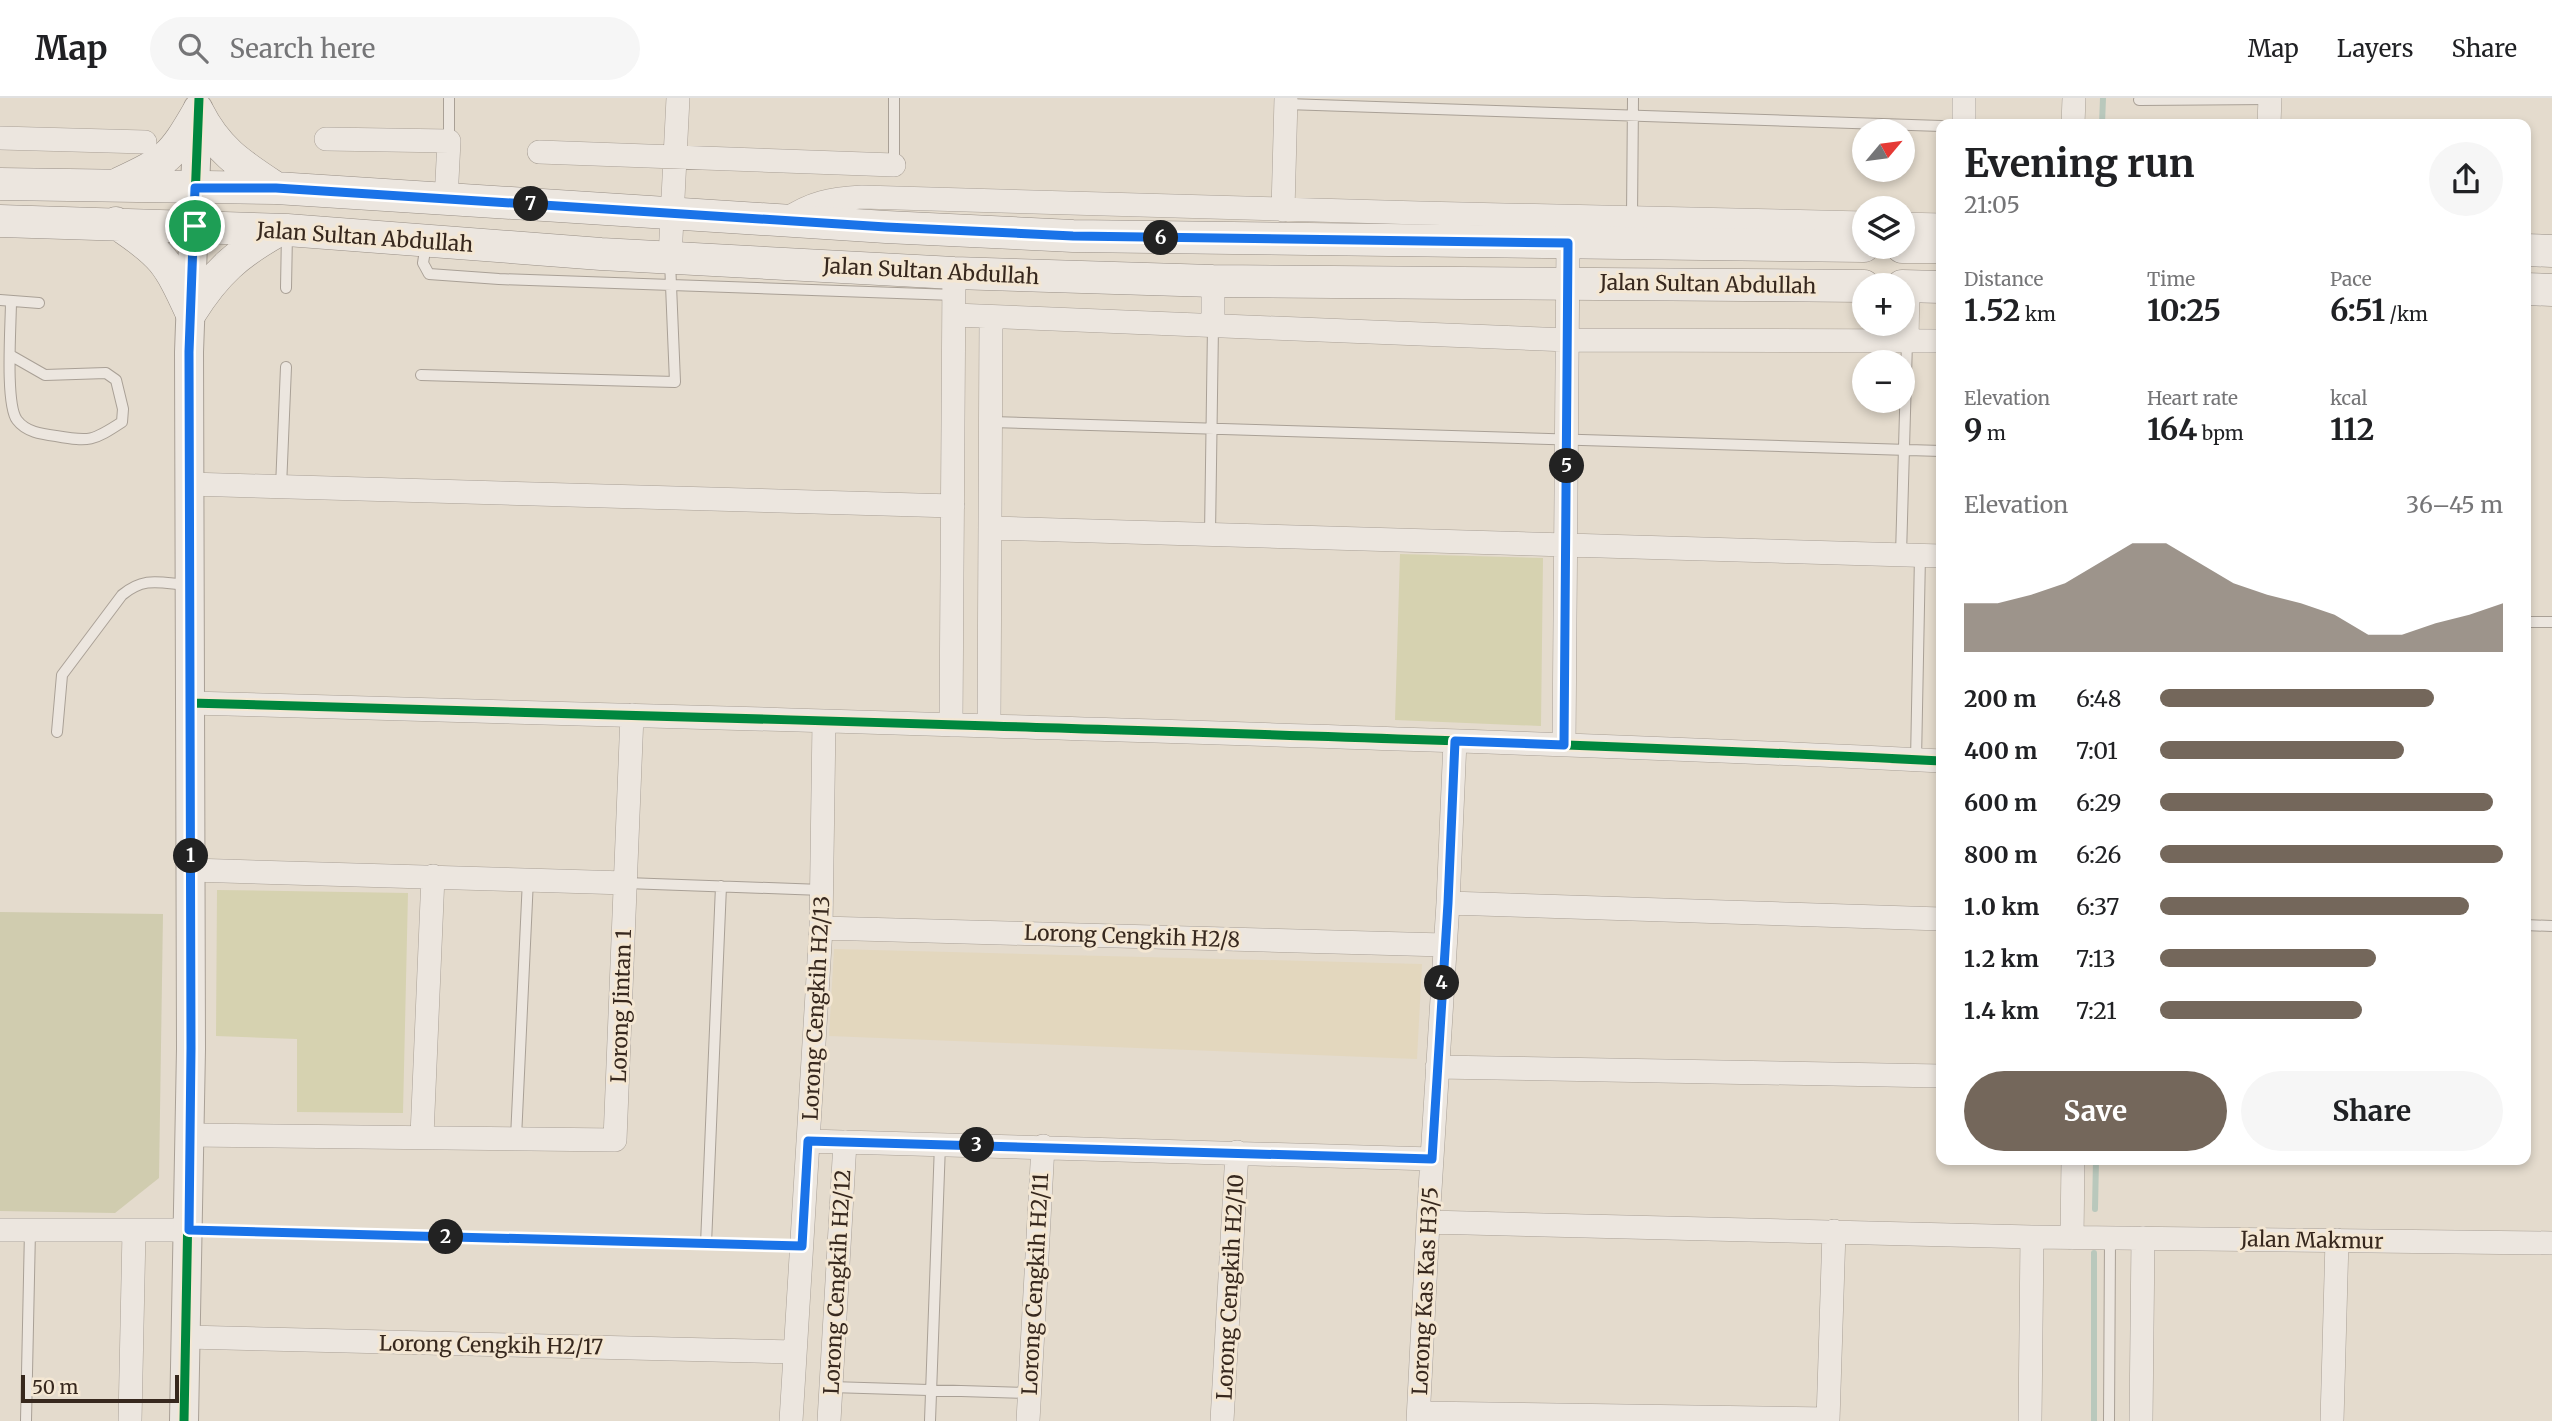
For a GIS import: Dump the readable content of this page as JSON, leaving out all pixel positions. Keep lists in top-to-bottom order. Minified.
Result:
{"streets":{"main road":["Jalan Sultan Abdullah"],"street":["Lorong Cengkih H2/8","Lorong Jintan 1","Lorong Cengkih H2/13","Jalan Makmur","Lorong Cengkih H2/12","Lorong Cengkih H2/11","Lorong Cengkih H2/10","Lorong Kas Kas H3/5","Lorong Cengkih H2/17"]},"crossings":[["Lorong Cengkih H2/8","Lorong Cengkih H2/13"],["Lorong Cengkih H2/8","Lorong Kas Kas H3/5"],["Lorong Cengkih H2/13","Lorong Cengkih H2/17"],["Jalan Makmur","Lorong Kas Kas H3/5"]],"scale_bar":"50 m","north":"top right","page":{"header":"Map","search":"Search here","nav":["Map","Layers","Share"],"map_buttons":["+","−"],"heading":["Evening run","21:05"],"pins":["7","6","5","1","4","3","2"],"stats":[["Distance","1.52 km"],["Time","10:25"],["Pace","6:51 /km"],["Elevation","9 m"],["Heart rate","164 bpm"],["kcal","112"]],"chart":["Elevation","36–45 m"],"list":[{"name":"200 m","note":"6:48"},{"name":"400 m","note":"7:01"},{"name":"600 m","note":"6:29"},{"name":"800 m","note":"6:26"},{"name":"1.0 km","note":"6:37"},{"name":"1.2 km","note":"7:13"},{"name":"1.4 km","note":"7:21"}],"buttons":["Save","Share"],"scale":"50 m"}}
